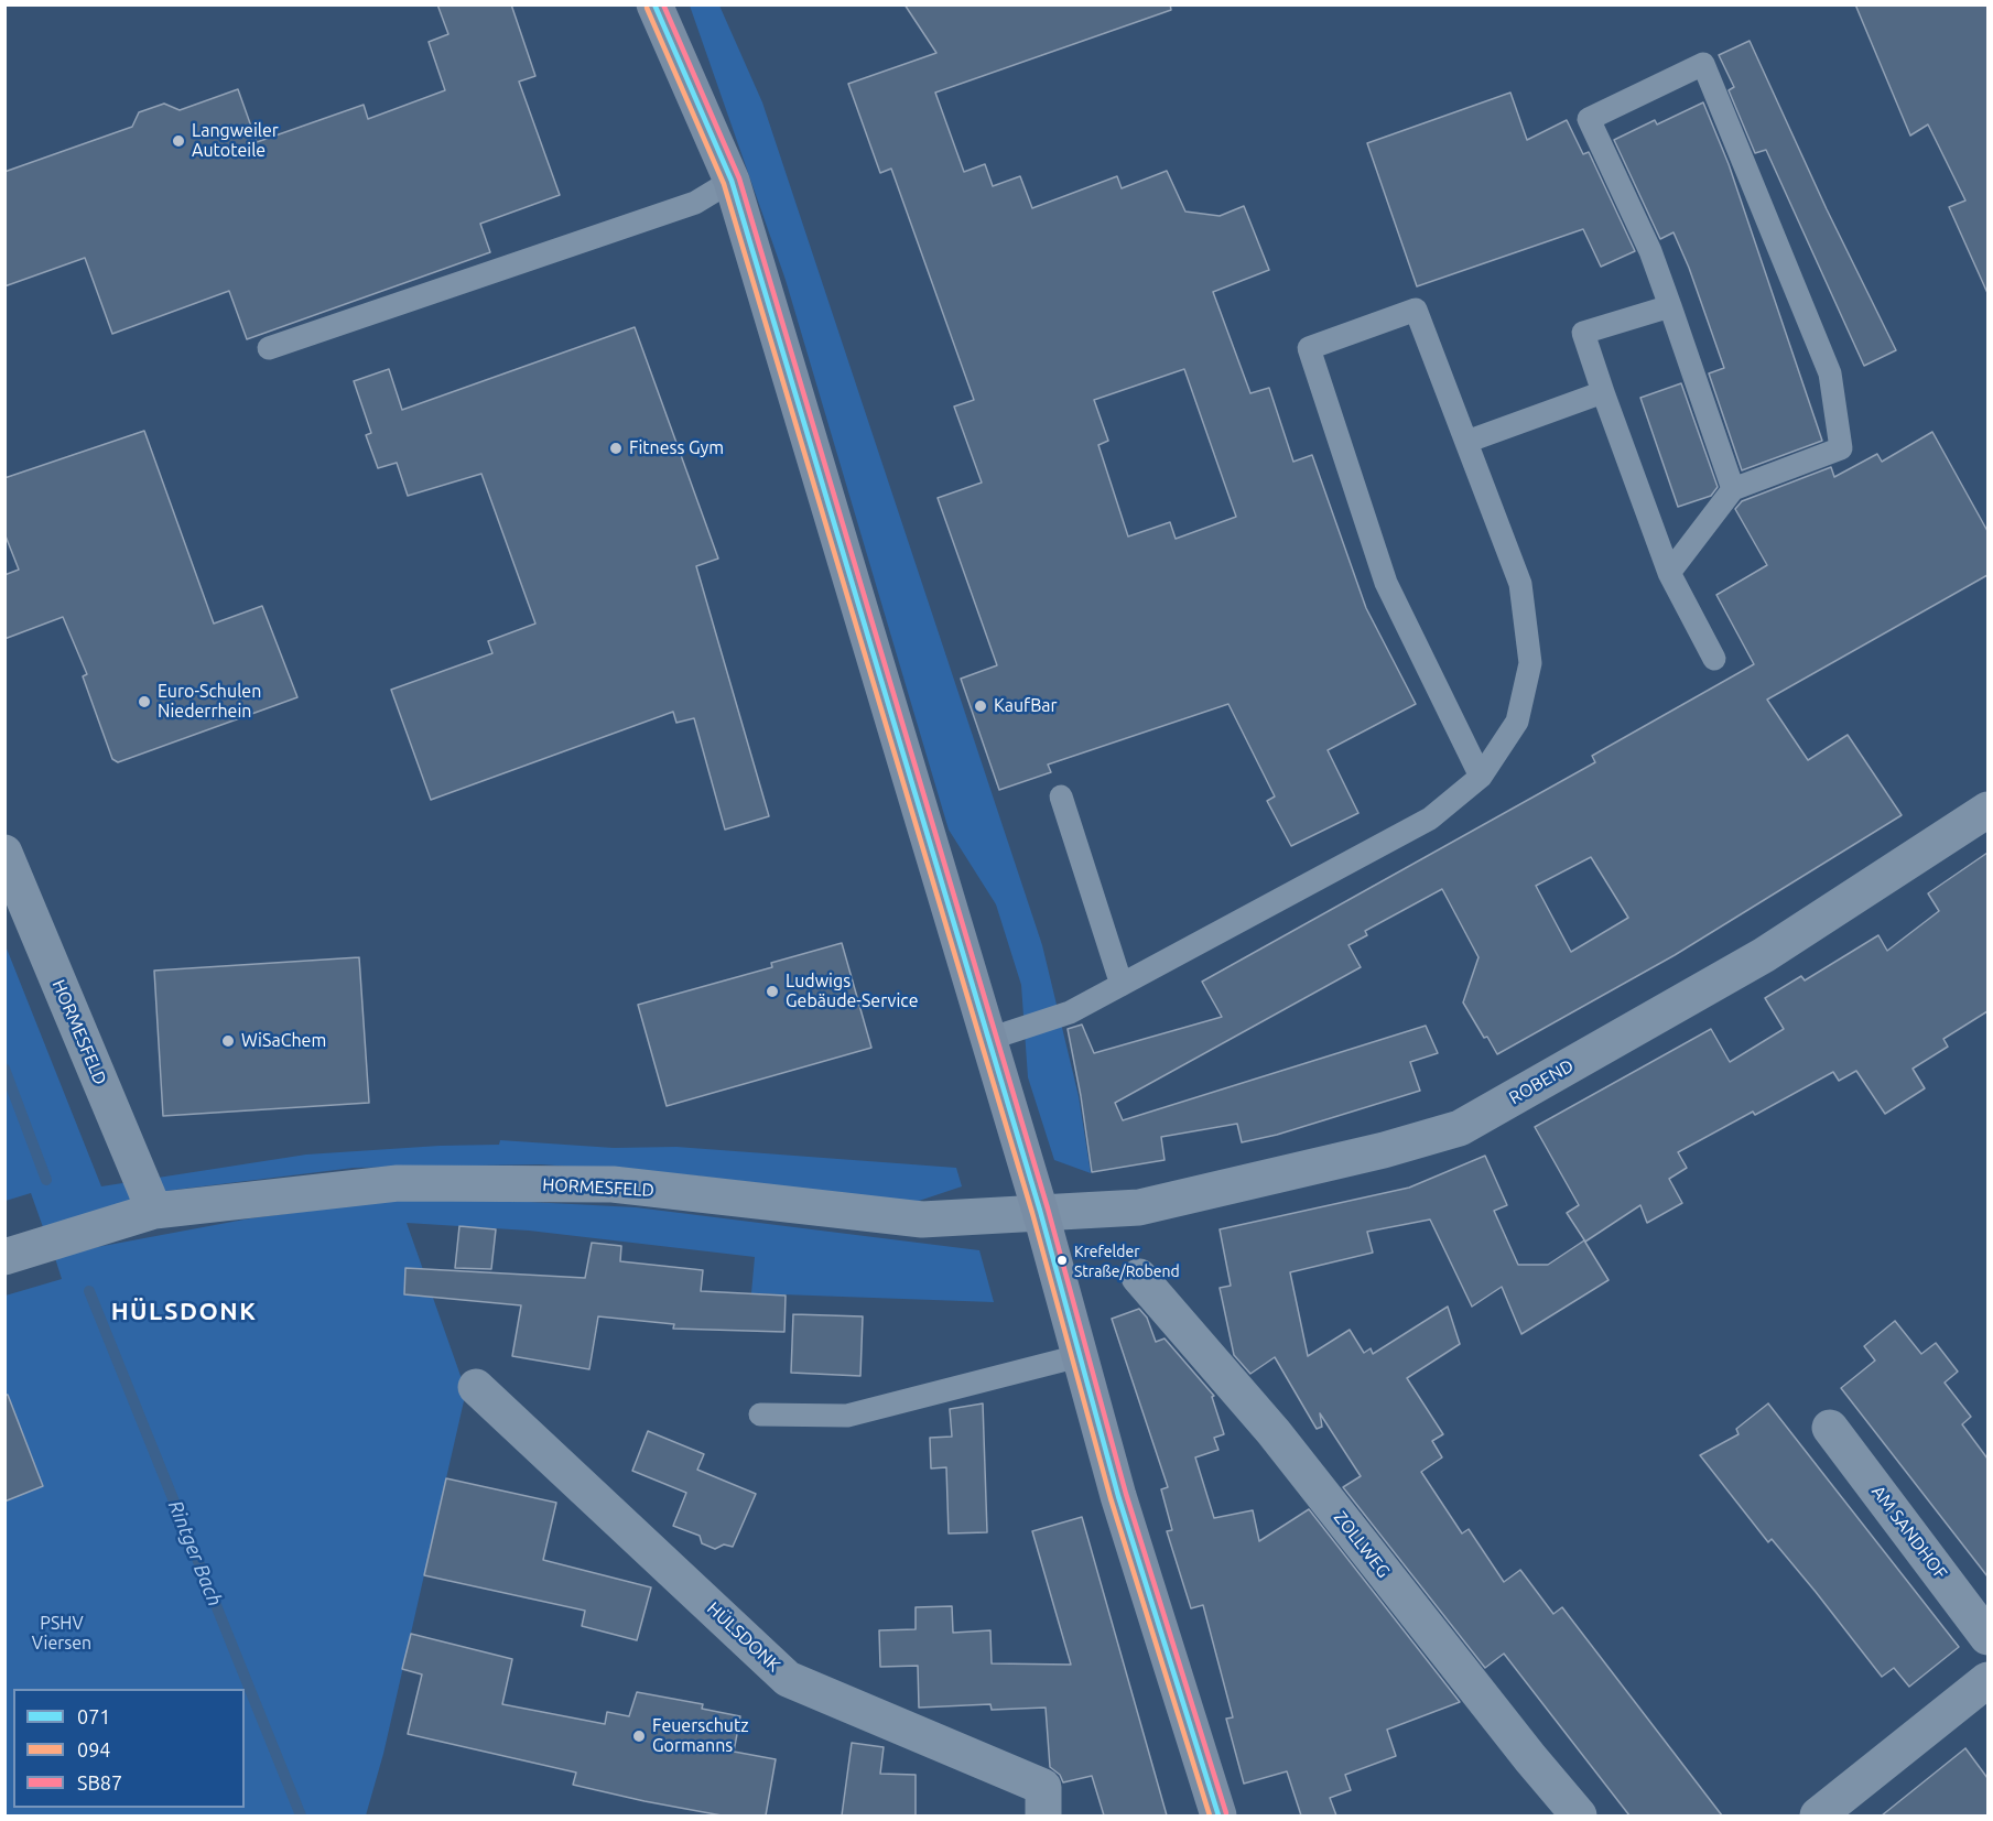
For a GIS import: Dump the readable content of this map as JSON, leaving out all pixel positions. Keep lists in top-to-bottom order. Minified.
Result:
{"streets":{"street":["HORMESFELD","ROBEND","AM SANDHOF","ZOLLWEG","HÜLSDONK"]},"crossings":[["HORMESFELD","ROBEND"]],"districts":["HÜLSDONK"],"water":["Rintger Bach"],"parks":["PSHV Viersen"],"places":["Langweiler Autoteile","Fitness Gym","Euro-Schulen Niederrhein","KaufBar","Ludwigs Gebäude-Service","WiSaChem","Krefelder Straße/Robend","Feuerschutz Gormanns"],"lines":["transit line 071","transit line SB87","transit line 094"],"legend":["071","094","SB87"]}
